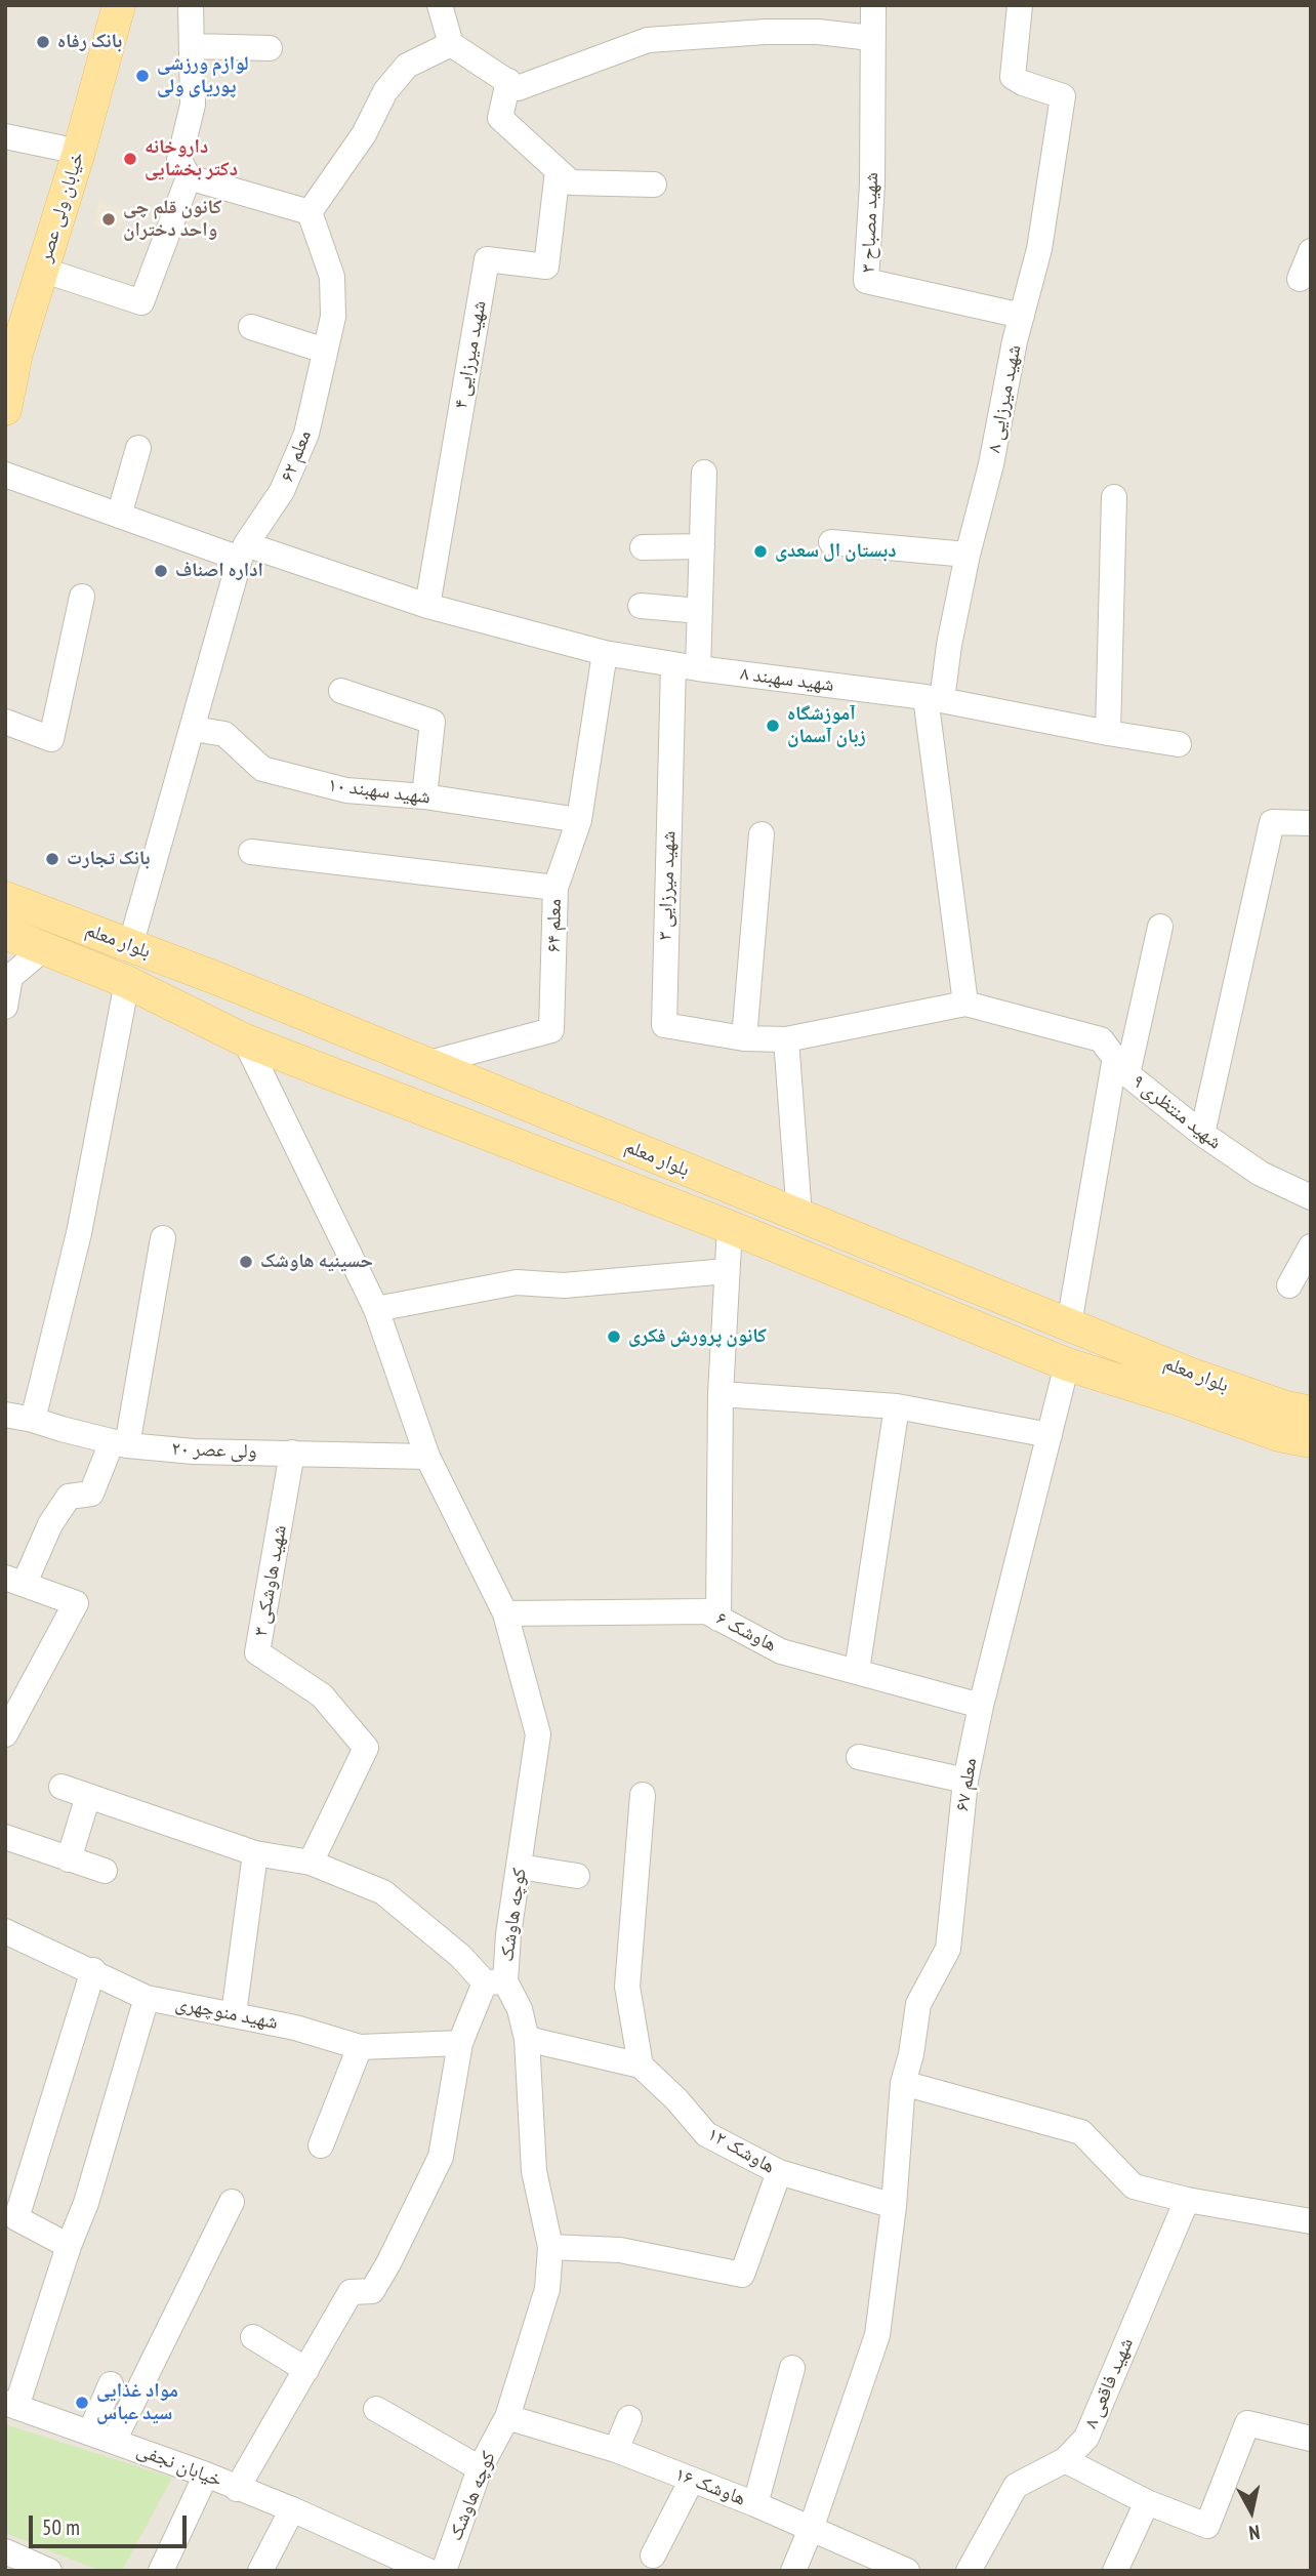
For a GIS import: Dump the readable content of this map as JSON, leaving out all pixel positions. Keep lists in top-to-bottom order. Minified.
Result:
{"streets":{"main road":["خیابان ولی عصر","بلوار معلم"],"street":["شهید مصباح ۳","شهید میرزایی ۴","شهید میرزایی ۸","معلم ۶۲","شهید سهبند ۸","شهید سهبند ۱۰","شهید میرزایی ۳","معلم ۶۴","شهید منتظری ۹","ولی عصر ۲۰","شهید هاوشکی ۳","هاوشک ۶","معلم ۶۷","کوچه هاوشک","شهید منوچهری","هاوشک ۱۲","شهید فاقعی ۸","خیابان نجفی","هاوشک ۱۶"]},"crossings":[["شهید مصباح ۳","شهید میرزایی ۸"],["شهید میرزایی ۴","شهید سهبند ۸"],["شهید میرزایی ۸","شهید سهبند ۸"],["شهید میرزایی ۸","شهید منتظری ۹"],["معلم ۶۲","شهید سهبند ۸"],["معلم ۶۲","شهید سهبند ۱۰"],["معلم ۶۲","بلوار معلم"],["شهید سهبند ۸","شهید میرزایی ۳"],["شهید سهبند ۸","معلم ۶۴"],["شهید سهبند ۱۰","معلم ۶۴"],["معلم ۶۴","بلوار معلم"],["بلوار معلم","معلم ۶۷"],["بلوار معلم","کوچه هاوشک"],["ولی عصر ۲۰","شهید هاوشکی ۳"],["ولی عصر ۲۰","کوچه هاوشک"],["هاوشک ۶","معلم ۶۷"],["هاوشک ۶","کوچه هاوشک"],["معلم ۶۷","هاوشک ۱۲"],["معلم ۶۷","هاوشک ۱۶"],["کوچه هاوشک","هاوشک ۱۶"]],"places":["بانک رفاه","لوازم ورزشی پوریای ولی","داروخانه دکتر بخشایی","کانون قلم چی واحد دختران","دبستان ال سعدی","اداره اصناف","آموزشگاه زبان آسمان","بانک تجارت","حسینیه هاوشک","کانون پرورش فکری","مواد غذایی سید عباس"],"scale_bar":"50 m","north":"bottom"}
